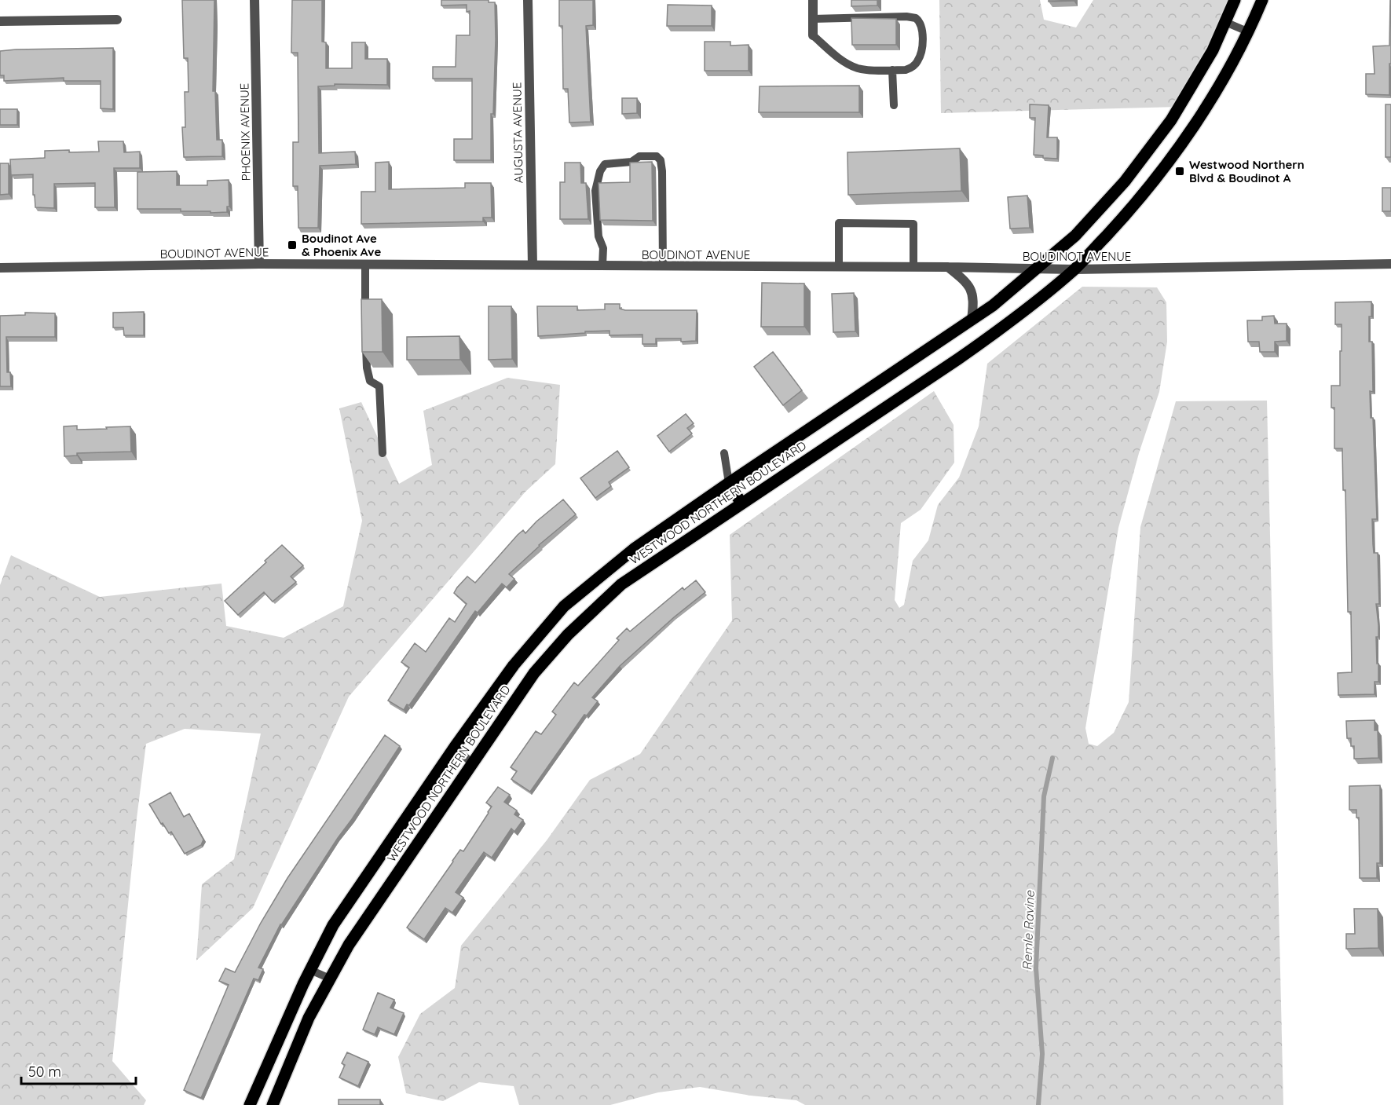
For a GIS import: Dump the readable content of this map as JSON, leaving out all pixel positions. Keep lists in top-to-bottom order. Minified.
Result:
{"streets":{"main road":["WESTWOOD NORTHERN BOULEVARD"],"street":["PHOENIX AVENUE","AUGUSTA AVENUE","BOUDINOT AVENUE"]},"crossings":[["PHOENIX AVENUE","BOUDINOT AVENUE"],["AUGUSTA AVENUE","BOUDINOT AVENUE"],["BOUDINOT AVENUE","WESTWOOD NORTHERN BOULEVARD"]],"water":["Remle Ravine"],"places":{"transit":["Westwood Northern Blvd & Boudinot A","Boudinot Ave & Phoenix Ave"]},"scale_bar":"50 m"}
